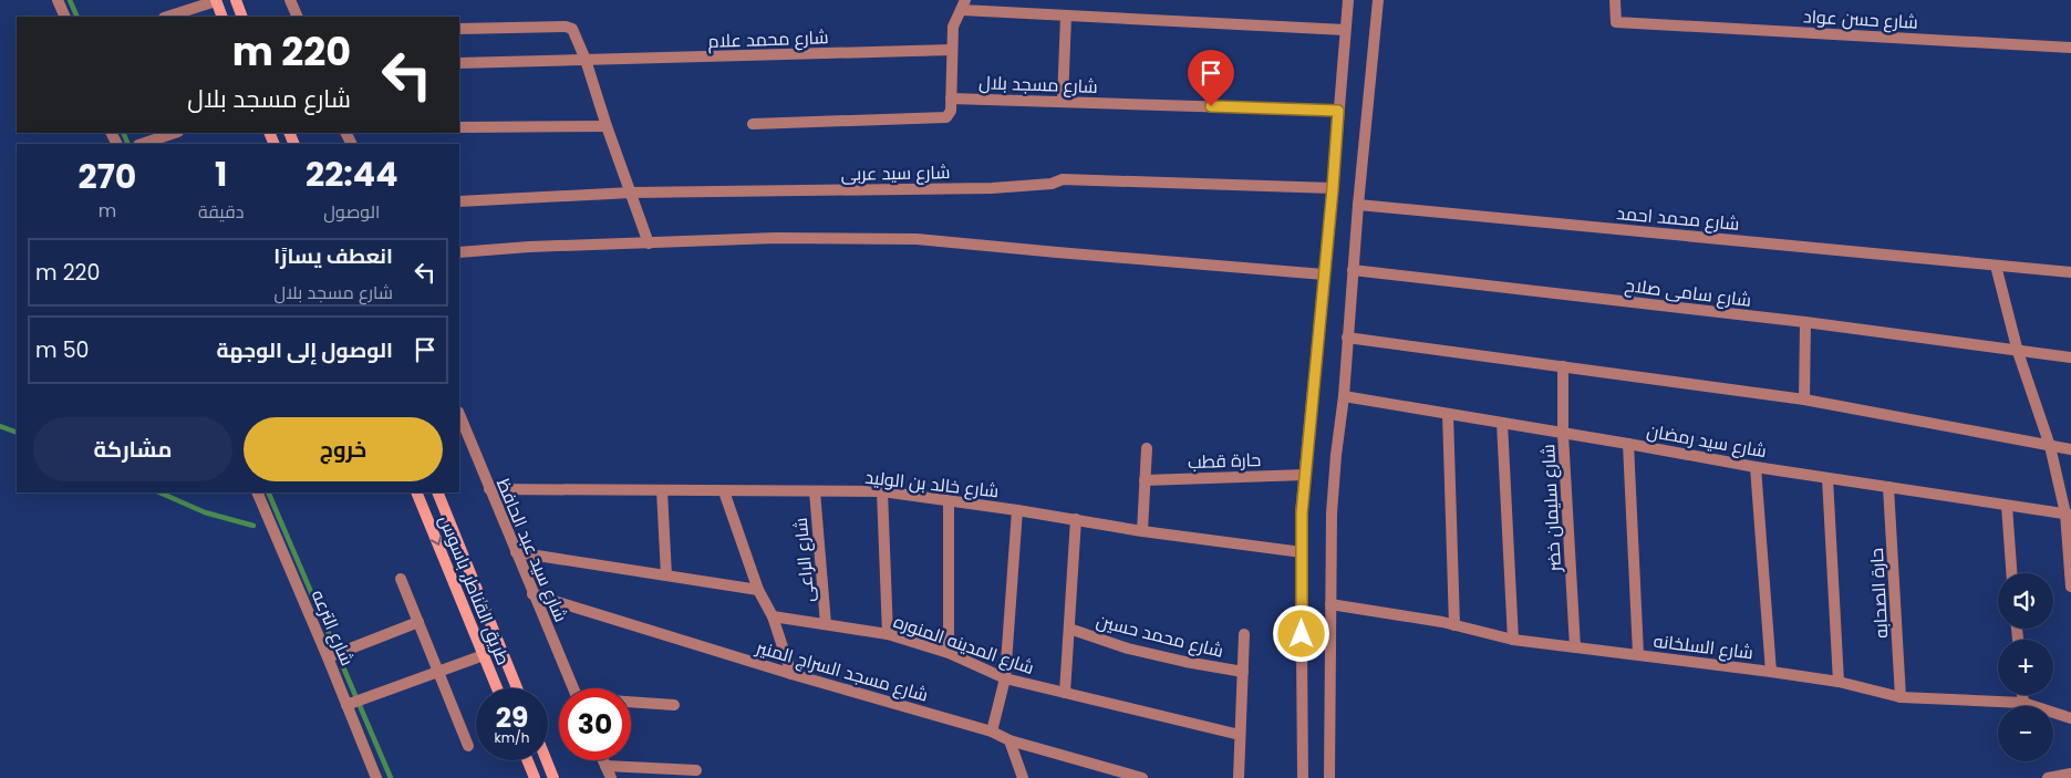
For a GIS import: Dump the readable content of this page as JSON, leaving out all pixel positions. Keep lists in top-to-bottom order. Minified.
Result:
{"streets":{"main road":["طريق القناطر, باسوس"],"street":["شارع حسن عواد","شارع محمد علام","شارع مسجد بلال","شارع سيد عربى","شارع محمد احمد","شارع سامى صلاح","شارع سيد رمضان","حارة قطب","شارع خالد بن الوليد","شارع سليمان خضر","شارع سيد عبد الحافظ","شارع الراعى","حارة الصحابه","شارع الترعه","شارع محمد حسين","شارع المدينه المنوره","شارع السلخانه","شارع مسجد السراج المنير"]},"crossings":[["شارع سيد رمضان","شارع سليمان خضر"],["شارع سيد رمضان","حارة الصحابه"],["شارع خالد بن الوليد","شارع سيد عبد الحافظ"],["شارع خالد بن الوليد","شارع الراعى"],["شارع سليمان خضر","شارع السلخانه"],["شارع سيد عبد الحافظ","شارع مسجد السراج المنير"],["شارع الراعى","شارع المدينه المنوره"],["حارة الصحابه","شارع السلخانه"]],"page":{"turn":["220 m","شارع مسجد بلال"],"eta":["22:44","الوصول","1","دقيقة","270","m"],"list":[{"name":"انعطف يسارًا","note":"شارع مسجد بلال","value":"220 m"},{"name":"الوصول إلى الوجهة","value":"50 m"}],"buttons":["خروج","مشاركة"],"map_buttons":["+","−"],"speed":"29 km/h","limit":"30"}}
